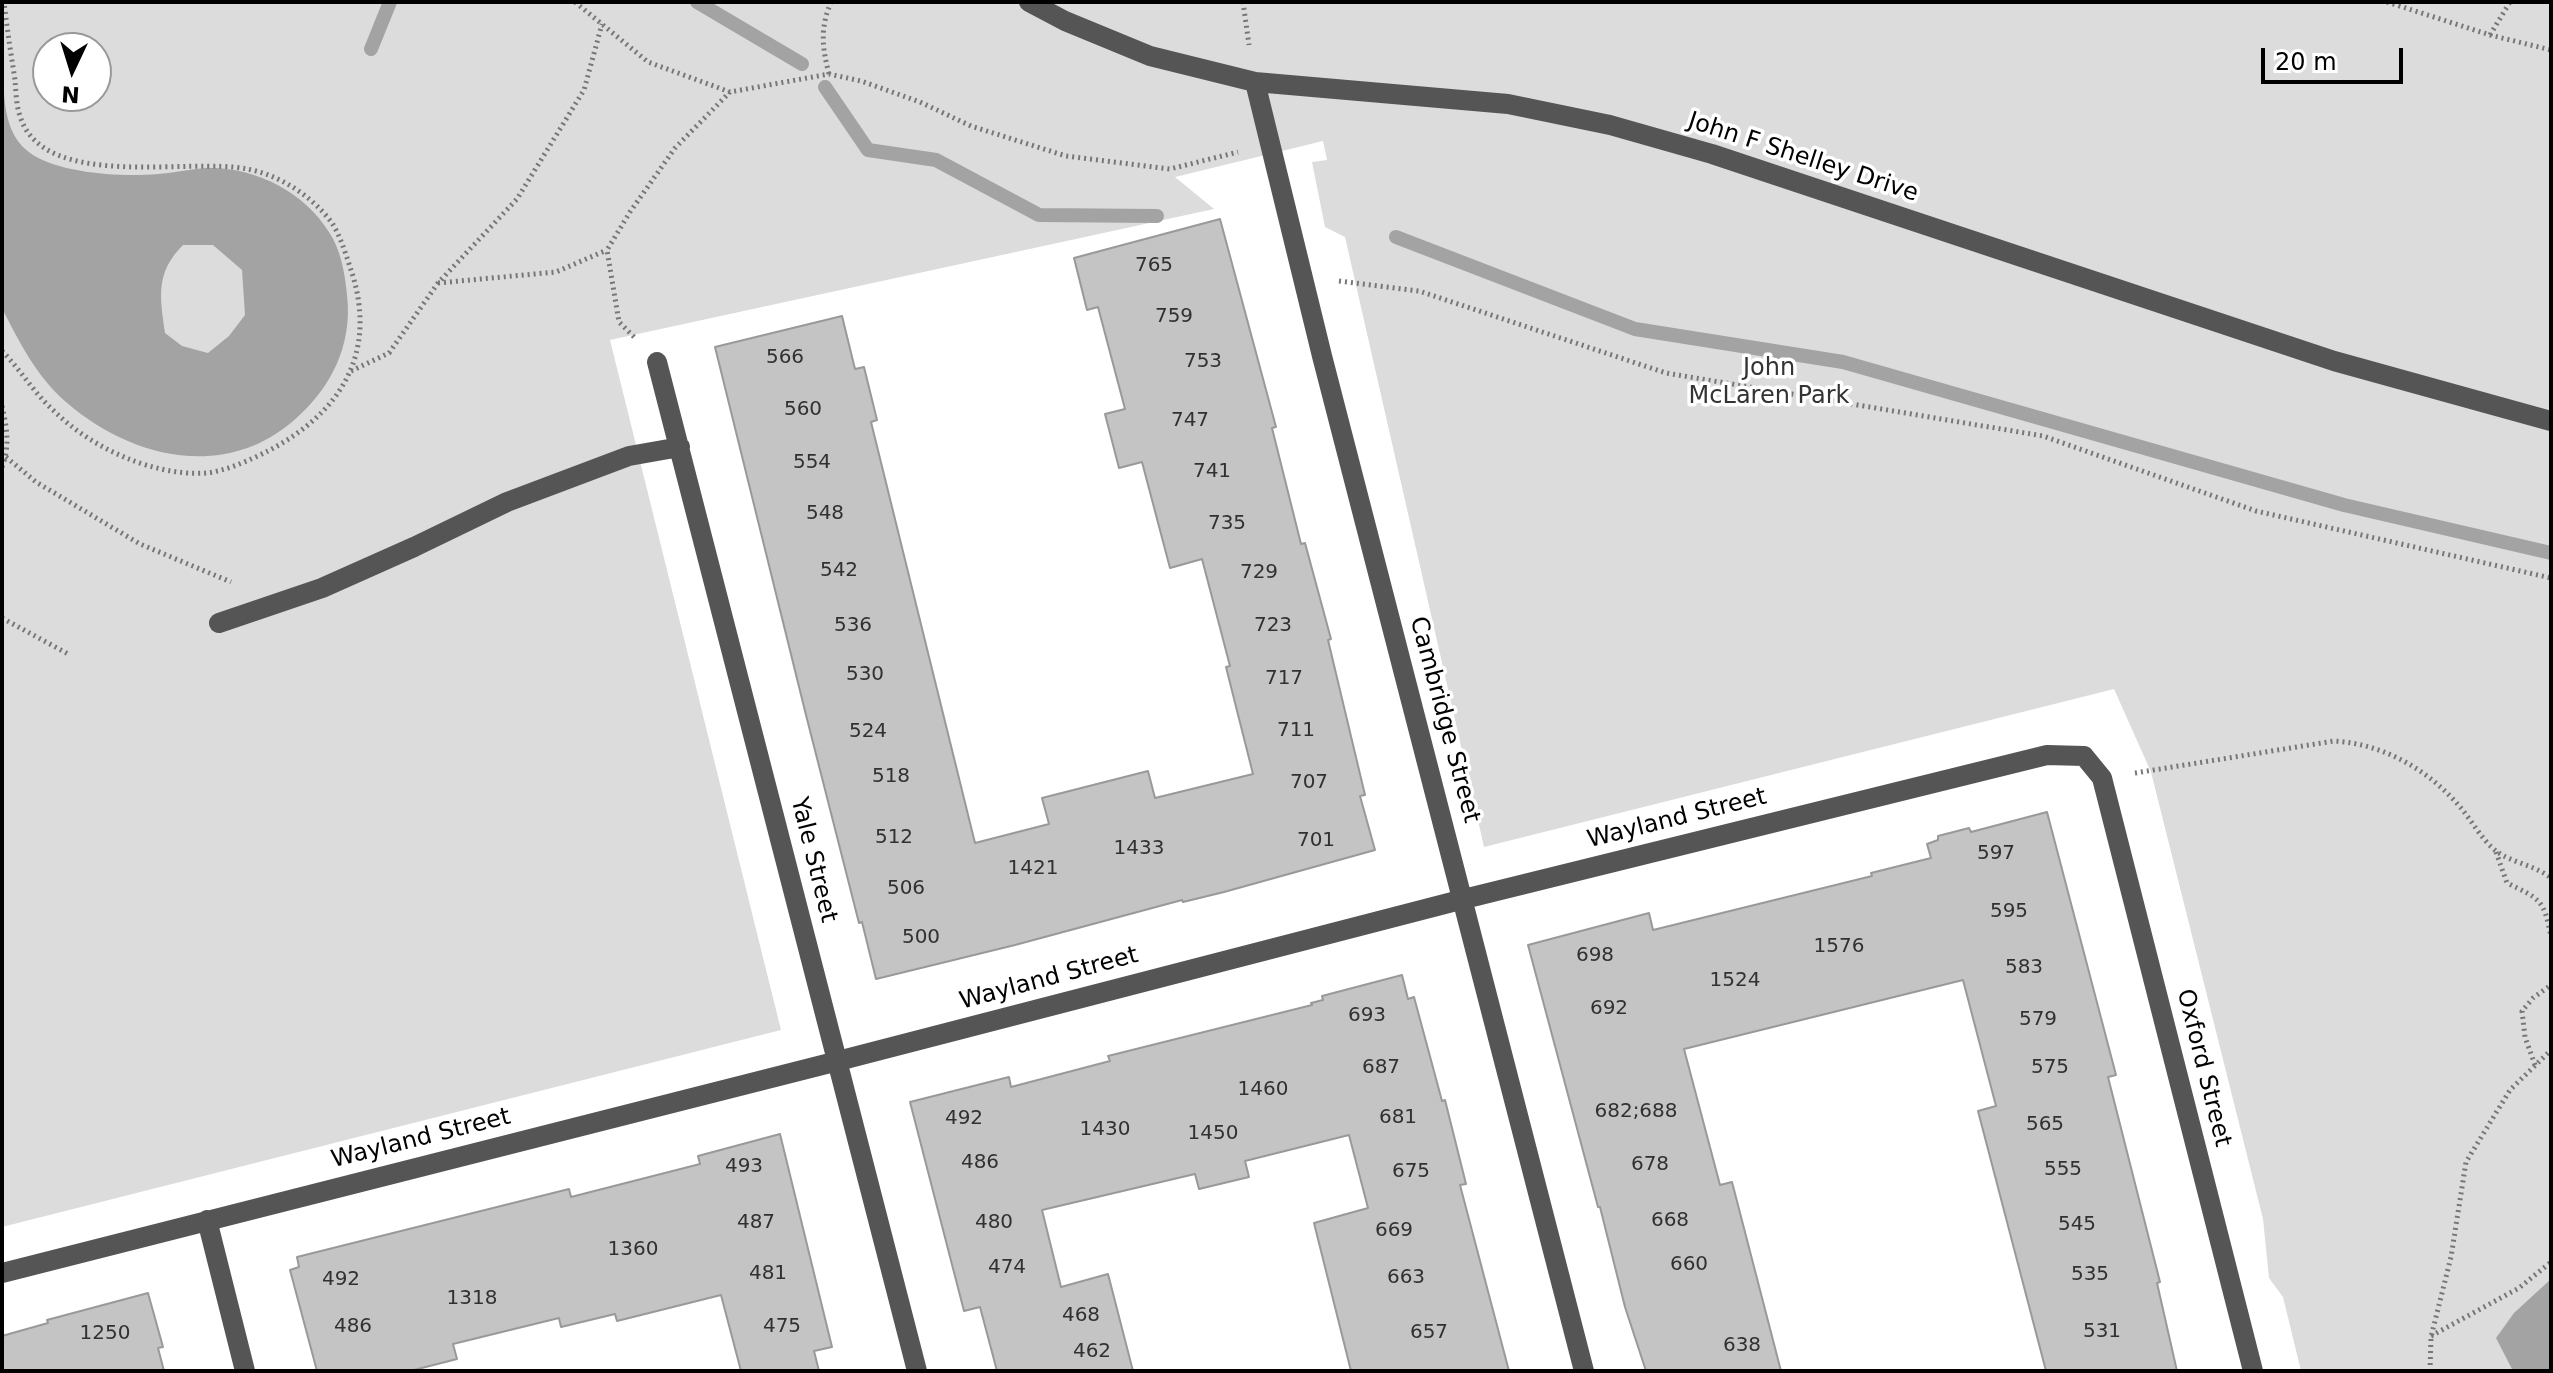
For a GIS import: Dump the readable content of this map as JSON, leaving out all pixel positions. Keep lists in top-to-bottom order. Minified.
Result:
{"streets":{"street":["John F Shelley Drive","Cambridge Street","Wayland Street","Yale Street","Oxford Street"]},"crossings":[["John F Shelley Drive","Cambridge Street"],["Cambridge Street","Wayland Street"],["Wayland Street","Yale Street"],["Wayland Street","Oxford Street"]],"parks":["John McLaren Park"],"house_numbers":["765","759","566","753","560","747","554","741","548","735","542","729","536","723","530","717","711","524","518","707","512","701","1433","597","1421","506","595","500","1576","698","583","1524","692","693","579","687","575","1460","682;688","681","492","565","1430","1450","486","678","493","555","675","668","487","480","545","669","1360","660","474","481","535","663","492","1318","468","486","475","531","657","1250","638","462"],"scale_bar":"20 m","north":"bottom"}
